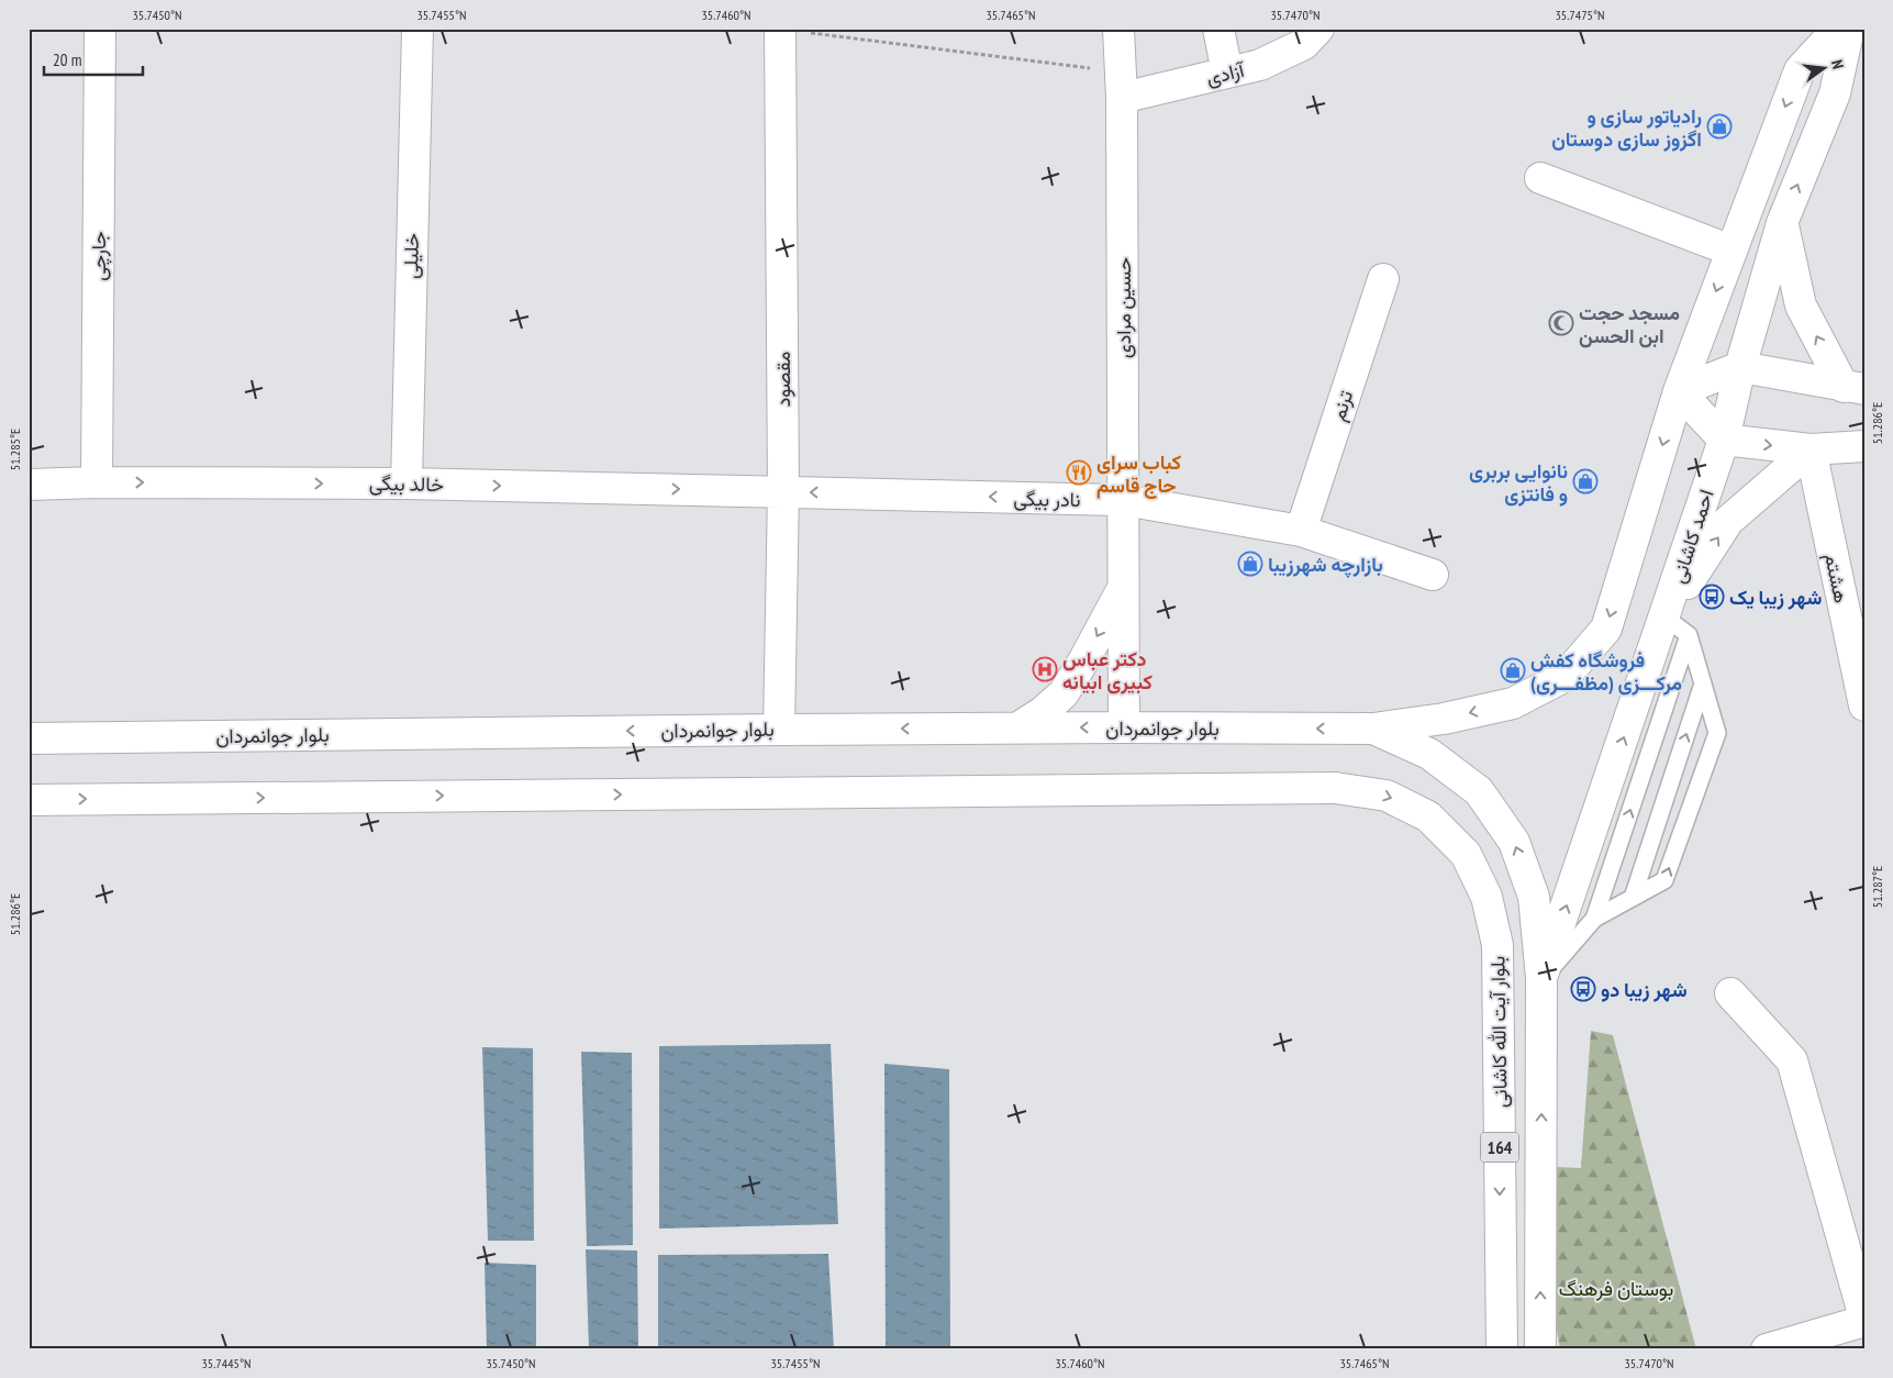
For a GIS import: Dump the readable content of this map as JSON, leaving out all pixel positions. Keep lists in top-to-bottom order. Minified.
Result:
{"streets":{"main road":["آزادی","جارچی","خلیلی","حسین مرادی","مقصود","ترنم","خالد بیگی","نادر بیگی","احمد کاشانی","هشتم","بلوار جوانمردان","بلوار آیت الله کاشانی","164"]},"crossings":[["آزادی","حسین مرادی"],["جارچی","خالد بیگی"],["خلیلی","خالد بیگی"],["حسین مرادی","نادر بیگی"],["حسین مرادی","بلوار جوانمردان"],["مقصود","خالد بیگی"],["مقصود","نادر بیگی"],["مقصود","بلوار جوانمردان"],["ترنم","نادر بیگی"],["خالد بیگی","نادر بیگی"],["احمد کاشانی","164"]],"one_way":["خالد بیگی","نادر بیگی","بلوار جوانمردان","بلوار آیت الله کاشانی"],"parks":["بوستان فرهنگ"],"places":{"shop":["رادیاتور سازی و اگزوز سازی دوستان","نانوایی بربری و فانتزی","بازارچه شهرزیبا","فروشگاه کفش مرکـــزی (مظفـــری)"],"mosque":["مسجد حجت ابن الحسن"],"restaurant":["کباب سرای حاج قاسم"],"bus stop":["شهر زیبا یک","شهر زیبا دو"],"hospital":["دکتر عباس کبیری ابیانه"]},"scale_bar":"20 m","north":"right","coordinates":["35.7450°N","35.7455°N","35.7460°N","35.7465°N","35.7470°N","35.7475°N","51.286°E","51.285°E","51.287°E","35.7445°N"]}
